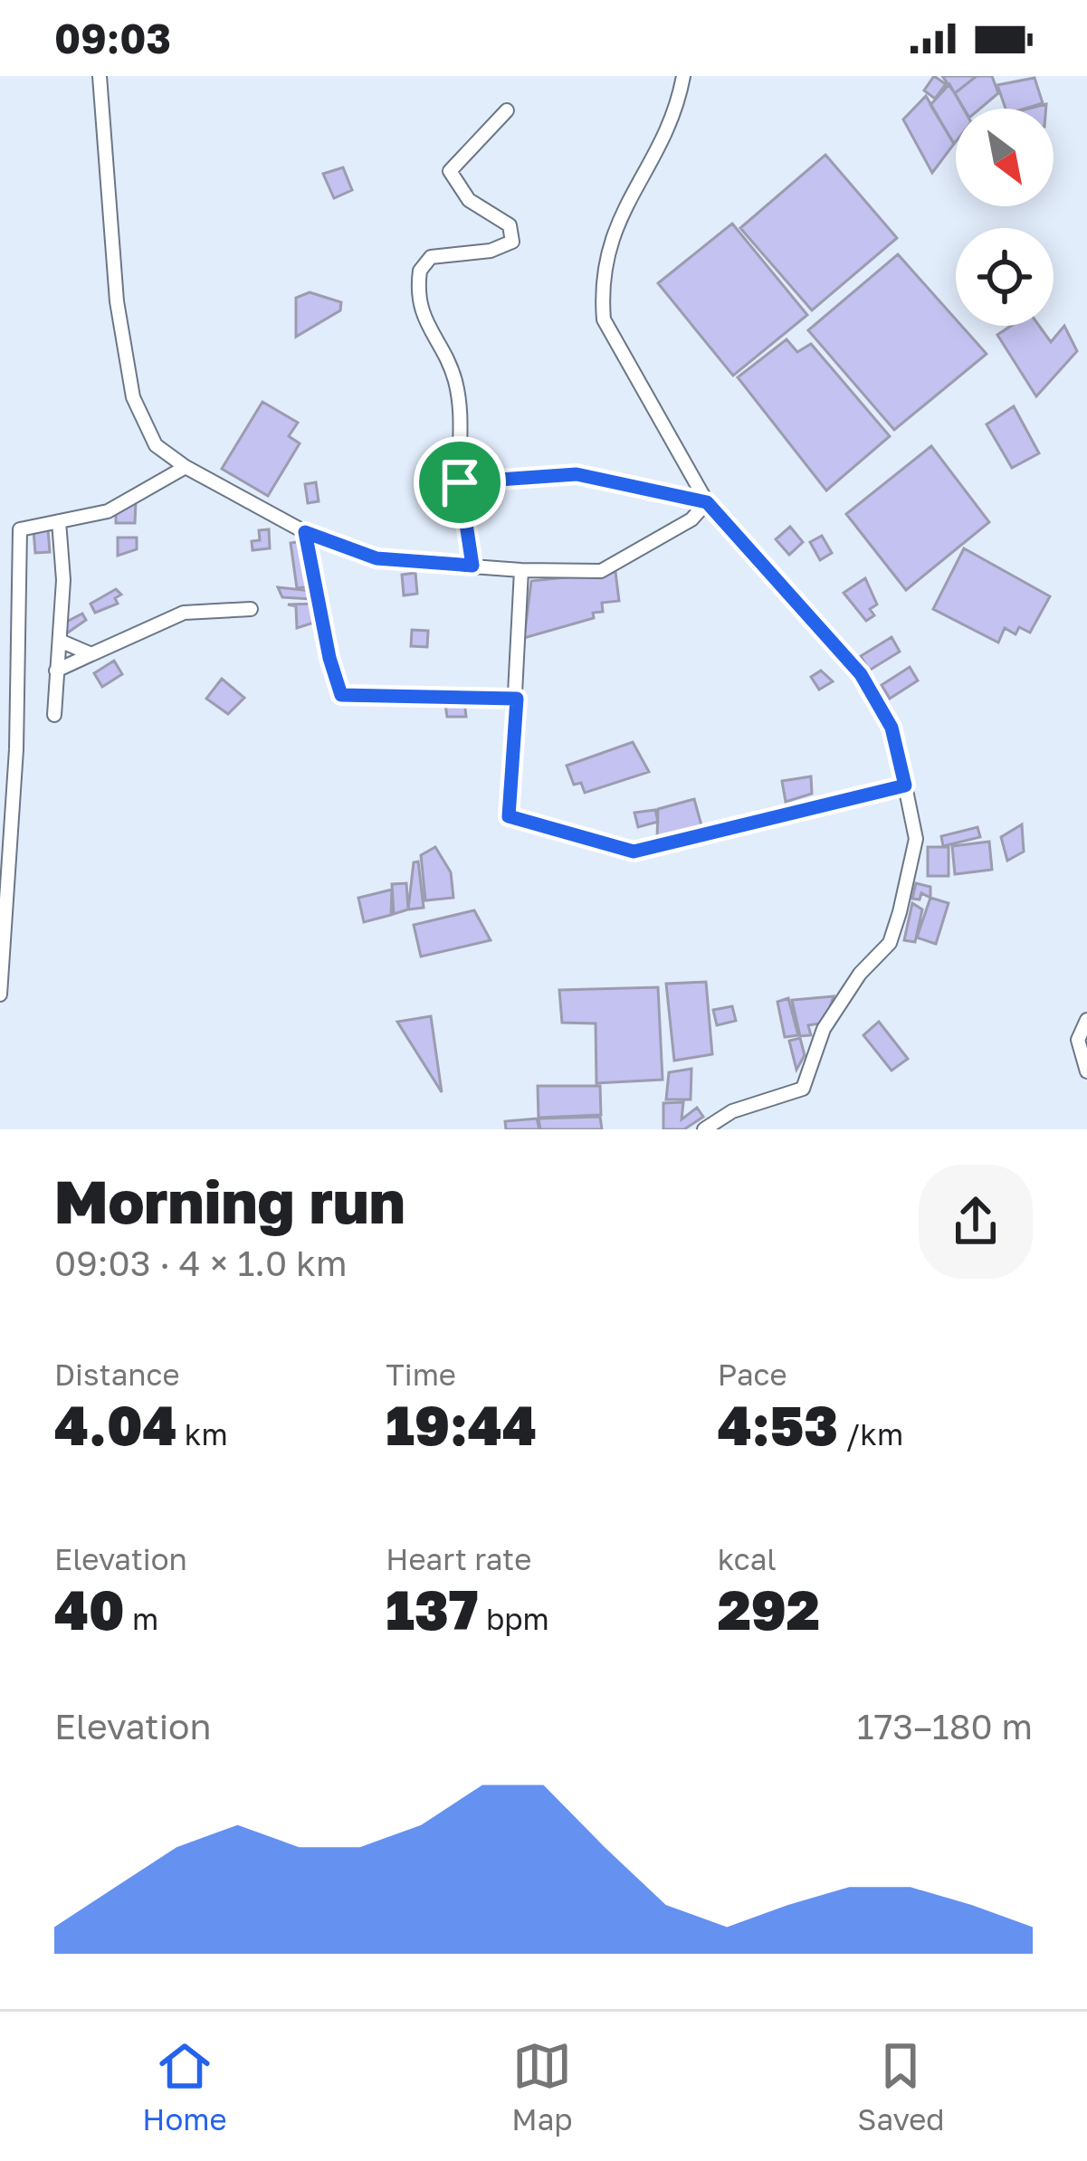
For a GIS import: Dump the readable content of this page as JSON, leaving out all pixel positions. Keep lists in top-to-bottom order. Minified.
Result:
{"north":"bottom right","page":{"status":"09:03","heading":["Morning run","09:03 · 4 × 1.0 km"],"stats":[["Distance","4.04 km"],["Time","19:44"],["Pace","4:53 /km"],["Elevation","40 m"],["Heart rate","137 bpm"],["kcal","292"]],"chart":["Elevation","173–180 m"],"tabs":["Home","Map","Saved"]}}
